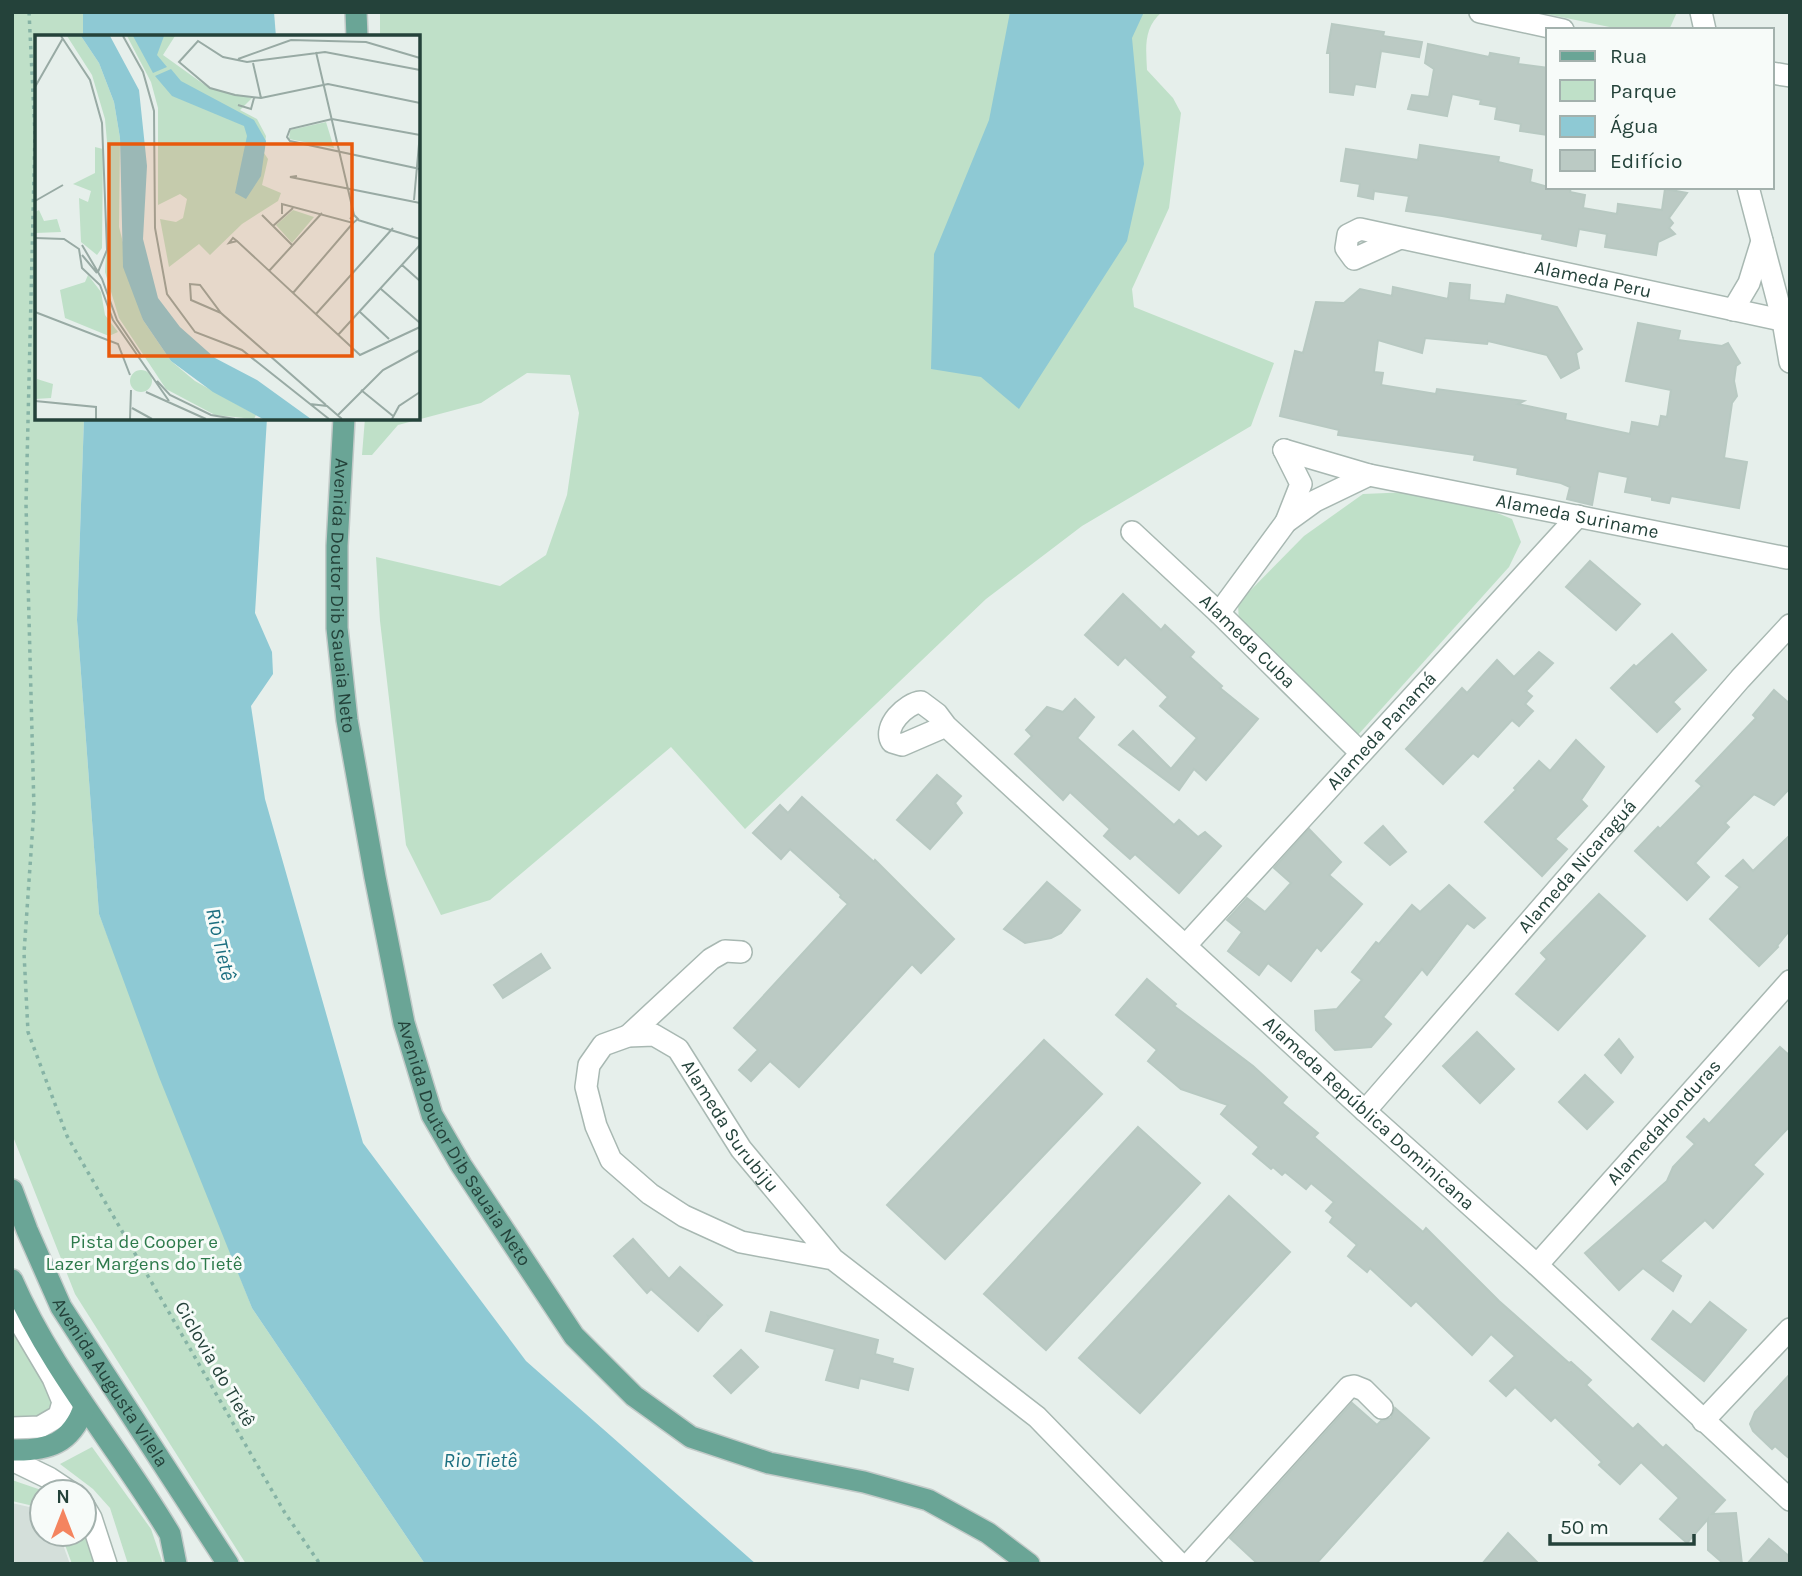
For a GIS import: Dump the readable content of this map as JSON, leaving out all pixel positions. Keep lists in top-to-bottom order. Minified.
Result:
{"streets":{"main road":["Avenida Doutor Dib Sauaia Neto","Avenida Augusta Vilela"],"street":["Alameda Peru","Alameda Suriname","Alameda Cuba","Alameda Panamá","Alameda Nicaraguá","Alameda República Dominicana","AlamedaHonduras","Alameda Surubiju"],"path":["Ciclovia do Tietê"]},"crossings":[["Alameda Suriname","Alameda Panamá"],["Alameda Cuba","Alameda Panamá"],["Alameda Panamá","Alameda República Dominicana"],["Alameda Nicaraguá","Alameda República Dominicana"],["Alameda República Dominicana","AlamedaHonduras"]],"water":["Rio Tietê"],"parks":["Pista de Cooper e Lazer Margens do Tietê"],"legend":["Rua","Parque","Água","Edifício"],"scale_bar":"50 m","north":"top"}
